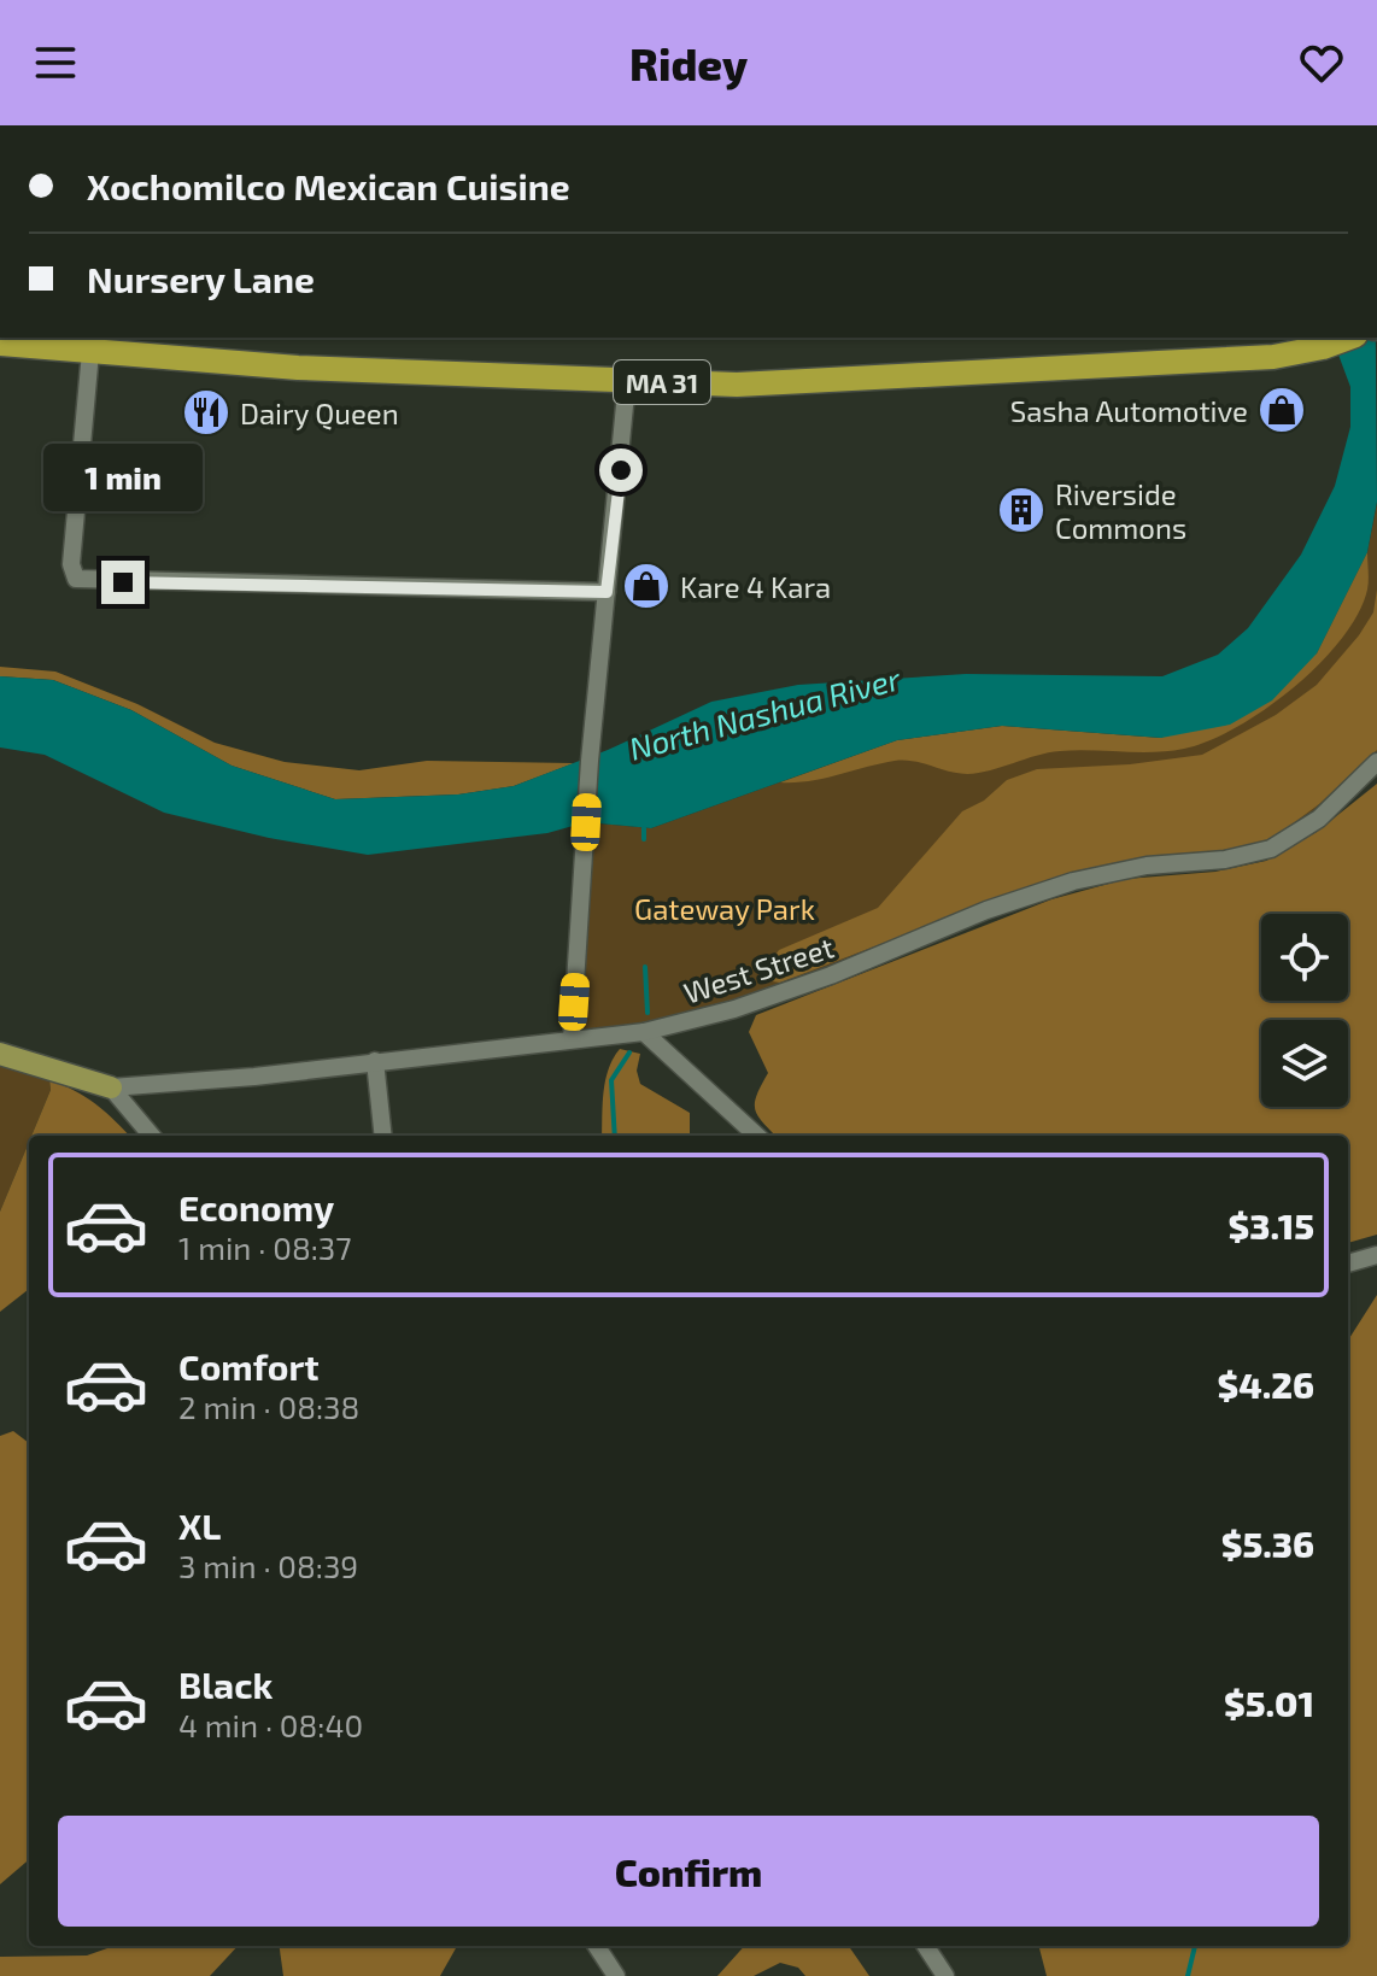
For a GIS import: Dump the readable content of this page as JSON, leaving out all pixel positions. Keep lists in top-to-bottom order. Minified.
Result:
{"streets":{"highway":["MA 31"],"street":["West Street"]},"water":["North Nashua River"],"parks":["Gateway Park"],"places":{"shop":["Sasha Automotive","Kare 4 Kara"],"restaurant":["Dairy Queen"],"building":["Riverside Commons"]},"page":{"header":"Ridey","banner":["Xochomilco Mexican Cuisine","Nursery Lane"],"bubble":"1 min","list":[{"name":"Economy","note":"1 min · 08:37","value":"$3.15"},{"name":"Comfort","note":"2 min · 08:38","value":"$4.26"},{"name":"XL","note":"3 min · 08:39","value":"$5.36"},{"name":"Black","note":"4 min · 08:40","value":"$5.01"}],"buttons":"Confirm"}}
